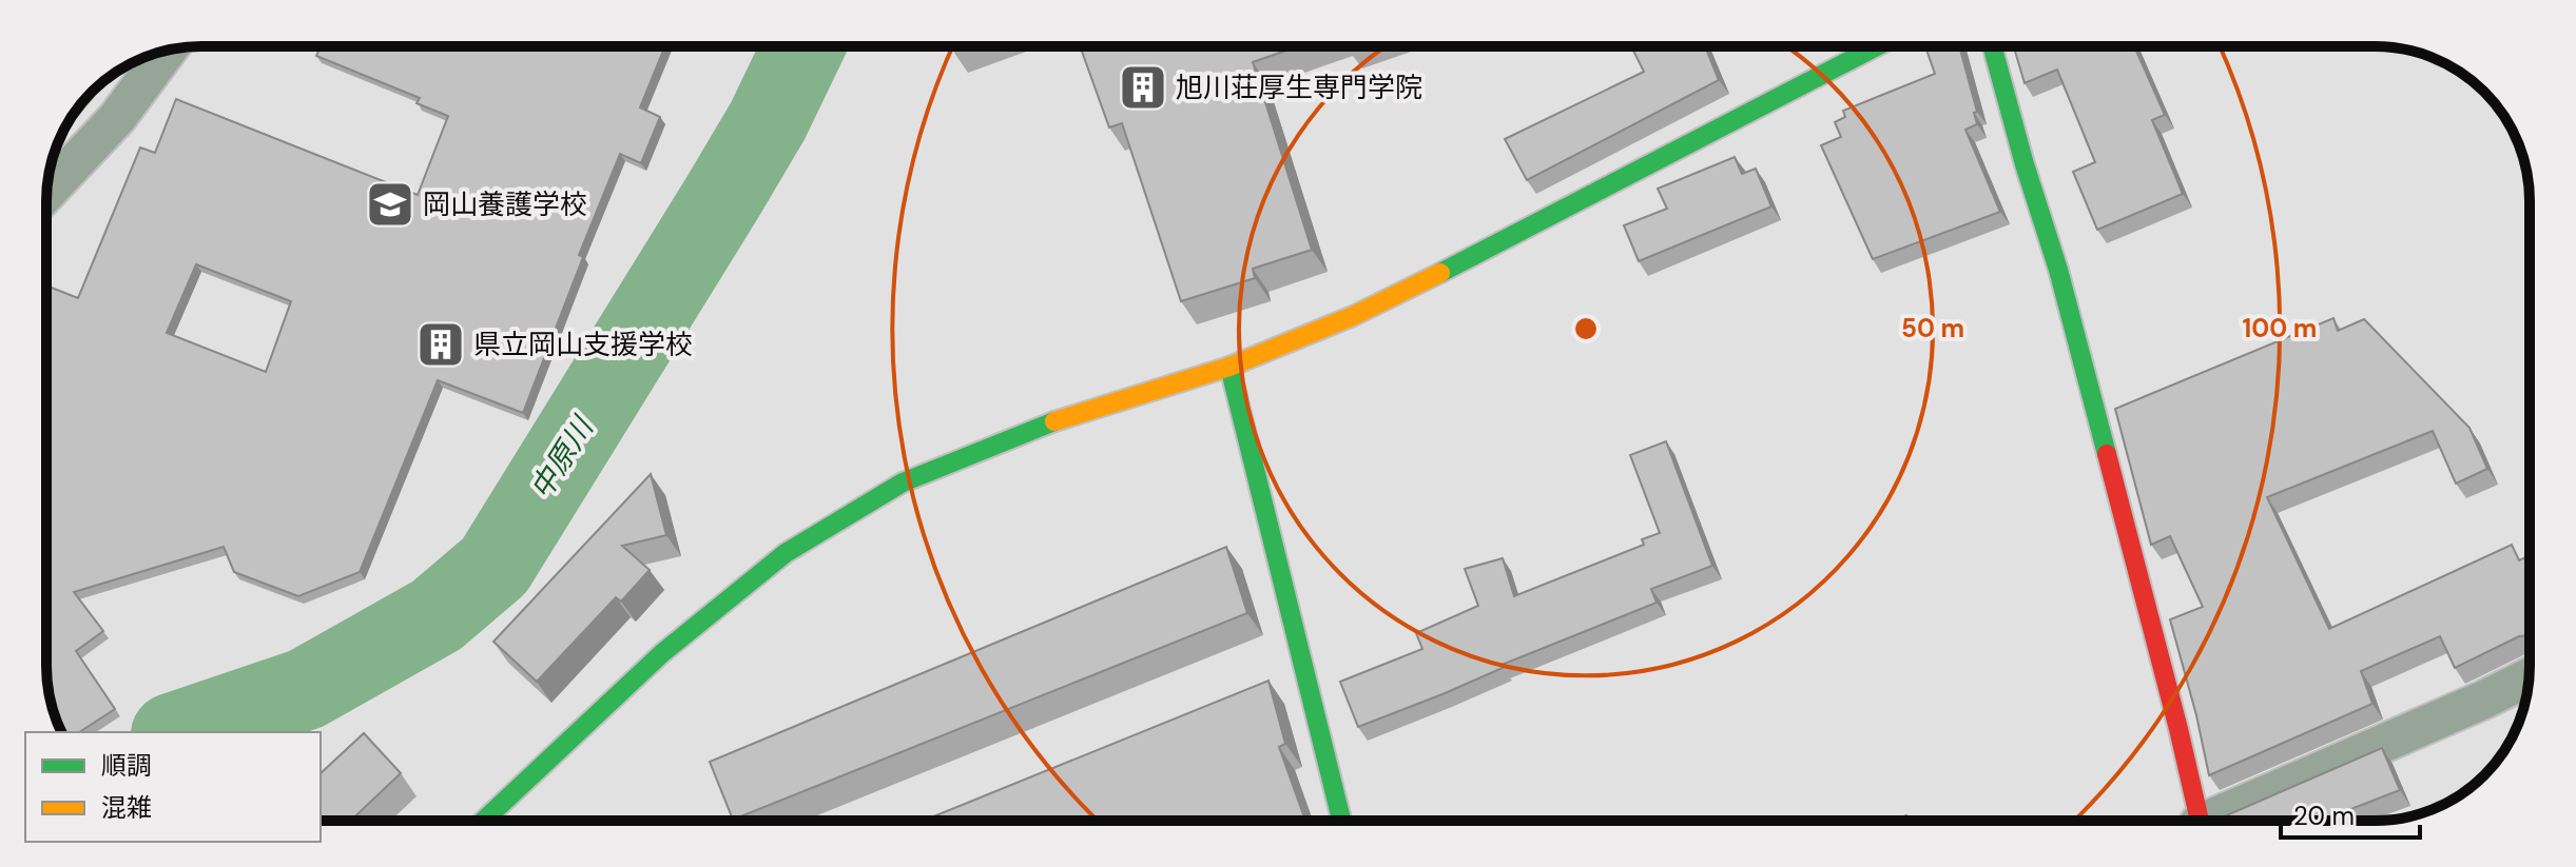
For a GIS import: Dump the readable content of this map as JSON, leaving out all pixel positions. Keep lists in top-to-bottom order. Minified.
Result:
{"water":["中原川"],"places":{"building":["旭川荘厚生専門学院","県立岡山支援学校"],"school or university":["岡山養護学校"]},"legend":["順調","混雑"],"scale_bar":"20 m","rings":["50 m","100 m"]}
